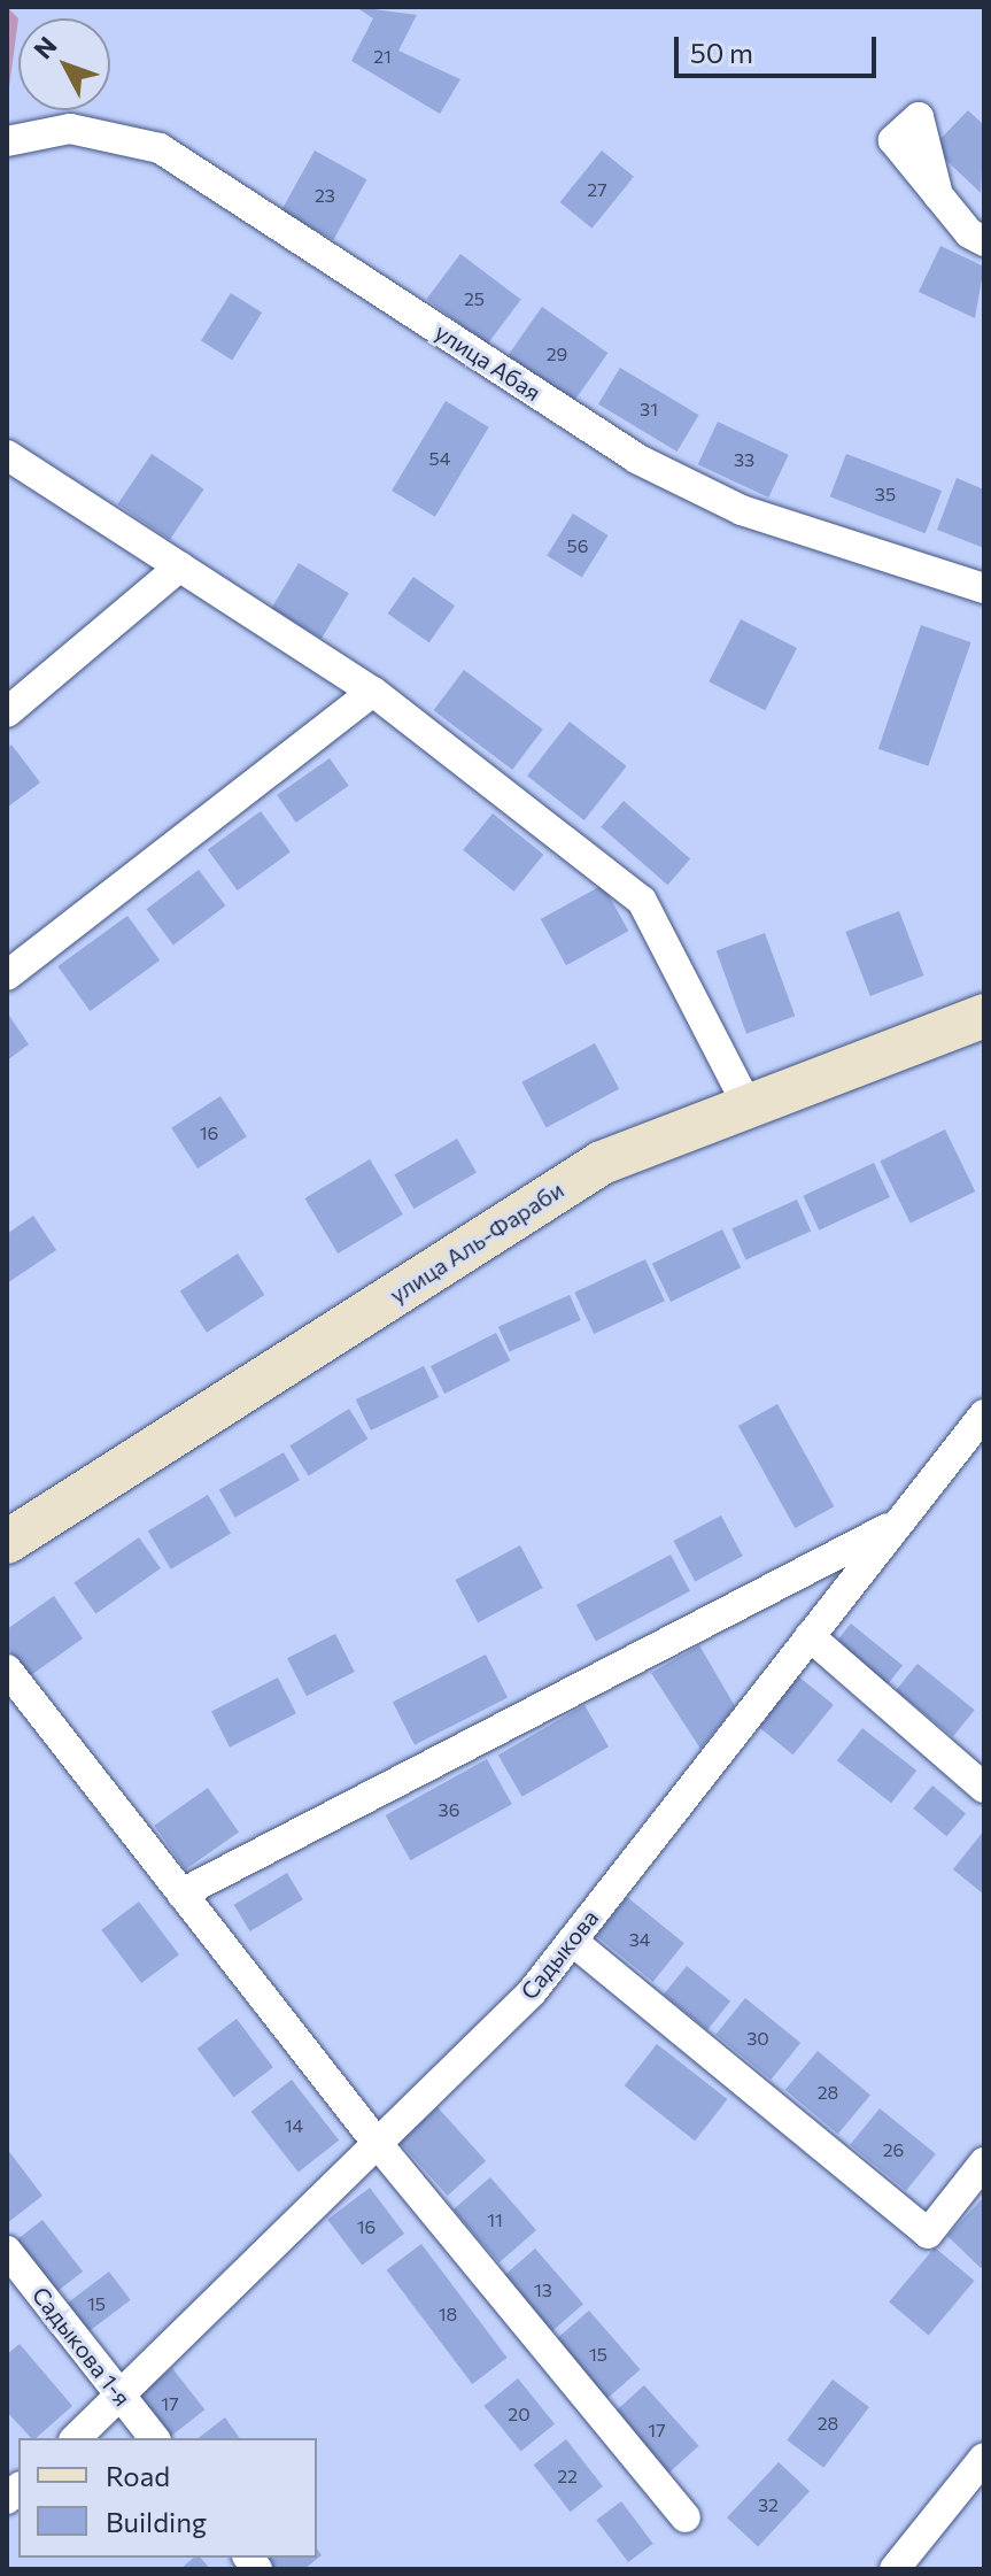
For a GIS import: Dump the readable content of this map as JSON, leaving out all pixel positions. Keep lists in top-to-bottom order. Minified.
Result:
{"streets":{"main road":["улица Аль-Фараби"],"street":["улица Абая","Садыкова","Садыкова 1-я"]},"crossings":[["Садыкова","Садыкова 1-я"]],"house_numbers":["21","27","23","25","29","31","54","33","35","56","16","36","34","30","28","14","26","11","16","13","15","18","15","17","20","28","17","22","32"],"legend":["Road","Building"],"scale_bar":"50 m","north":"top left"}
